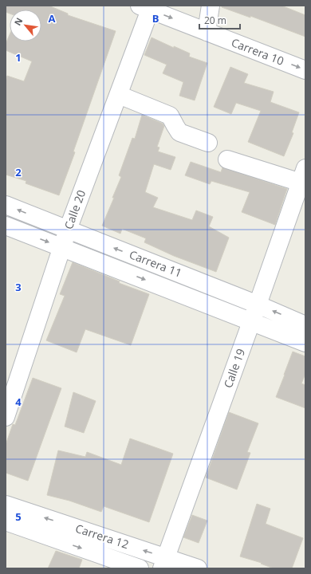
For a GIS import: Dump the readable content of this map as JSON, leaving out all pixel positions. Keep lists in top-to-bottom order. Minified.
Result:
{"streets":{"street":["Carrera 10","Calle 20","Carrera 11","Calle 19","Carrera 12"]},"crossings":[["Carrera 10","Calle 20"],["Calle 20","Carrera 11"],["Carrera 11","Calle 19"],["Calle 19","Carrera 12"]],"scale_bar":"20 m","north":"top left","grid":{"columns":["A","B"],"rows":["1","2","3","4","5"]}}
